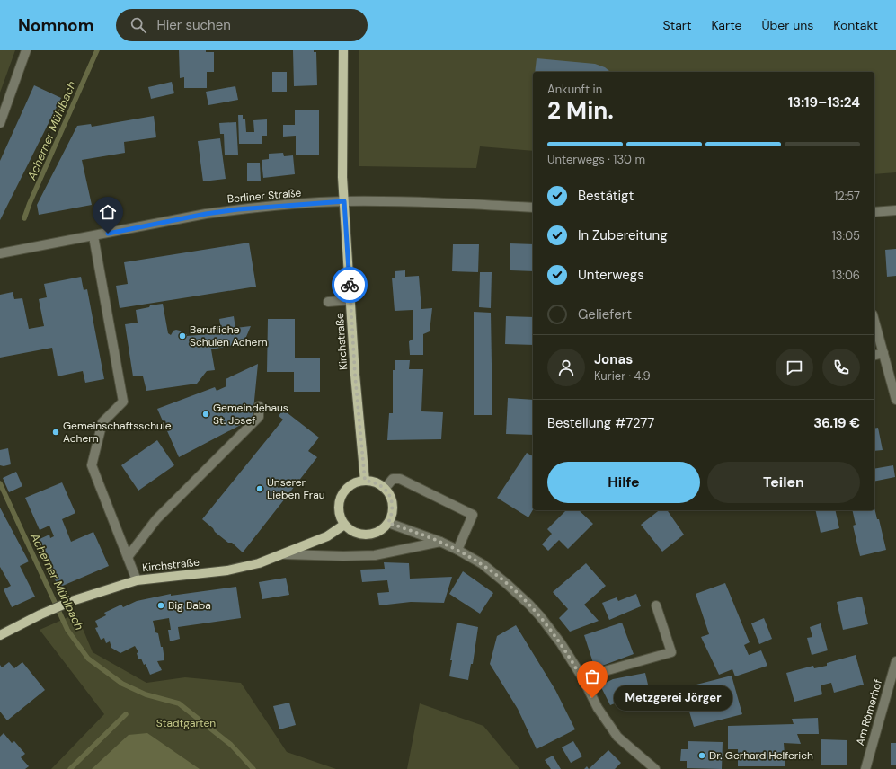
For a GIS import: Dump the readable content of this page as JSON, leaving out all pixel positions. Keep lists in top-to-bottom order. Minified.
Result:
{"streets":{"main road":["Kirchstraße"],"street":["Berliner Straße","Am Römerhof"]},"crossings":[["Berliner Straße","Kirchstraße"]],"water":["Acherner Mühlbach"],"parks":["Stadtgarten"],"places":["Berufliche Schulen Achern","Gemeindehaus St. Josef","Gemeinschaftsschule Achern","Unserer Lieben Frau","Big Baba","Metzgerei Jörger","Dr. Gerhard Helferich"],"page":{"header":"Nomnom","search":"Hier suchen","nav":["Start","Karte","Über uns","Kontakt"],"heading":["2 Min.","Ankunft in","13:19–13:24"],"panel":["Jonas","Kurier · 4.9","Bestellung #7277","36.19 €"],"bar":"Unterwegs · 130 m","list":[["Bestätigt","12:57"],["In Zubereitung","13:05"],["Unterwegs","13:06"],"Geliefert"],"buttons":["Hilfe","Teilen"],"bubble":"Metzgerei Jörger"}}
